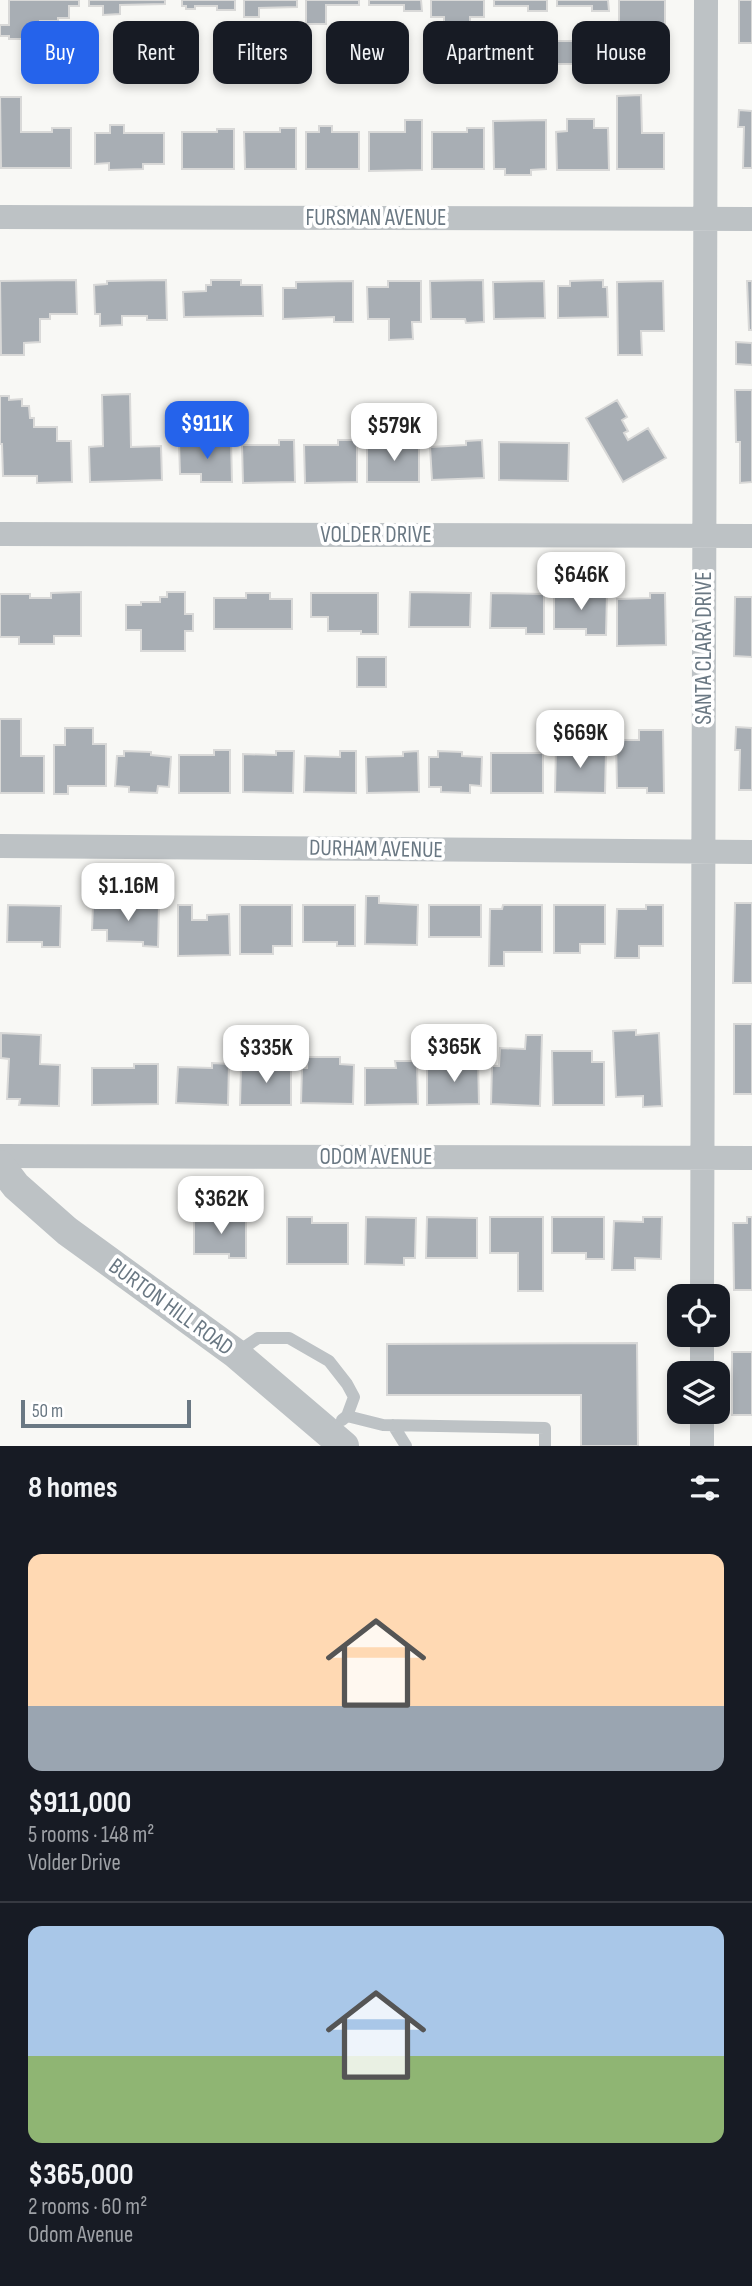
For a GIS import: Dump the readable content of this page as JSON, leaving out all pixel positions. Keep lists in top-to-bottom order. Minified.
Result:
{"streets":{"street":["FURSMAN AVENUE","VOLDER DRIVE","SANTA CLARA DRIVE","DURHAM AVENUE","ODOM AVENUE","BURTON HILL ROAD"]},"crossings":[["FURSMAN AVENUE","SANTA CLARA DRIVE"],["VOLDER DRIVE","SANTA CLARA DRIVE"],["SANTA CLARA DRIVE","DURHAM AVENUE"],["SANTA CLARA DRIVE","ODOM AVENUE"]],"scale_bar":"50 m","page":{"chip":["Buy","Rent","Filters","New","Apartment","House"],"price":["$911K","$579K","$646K","$669K","$1.16M","$365K","$335K","$362K"],"scale":"50 m","heading":"8 homes","list":[{"name":"$911,000","note":"5 rooms · 148 m² · Volder Drive"},{"name":"$365,000","note":"2 rooms · 60 m² · Odom Avenue"}]}}
